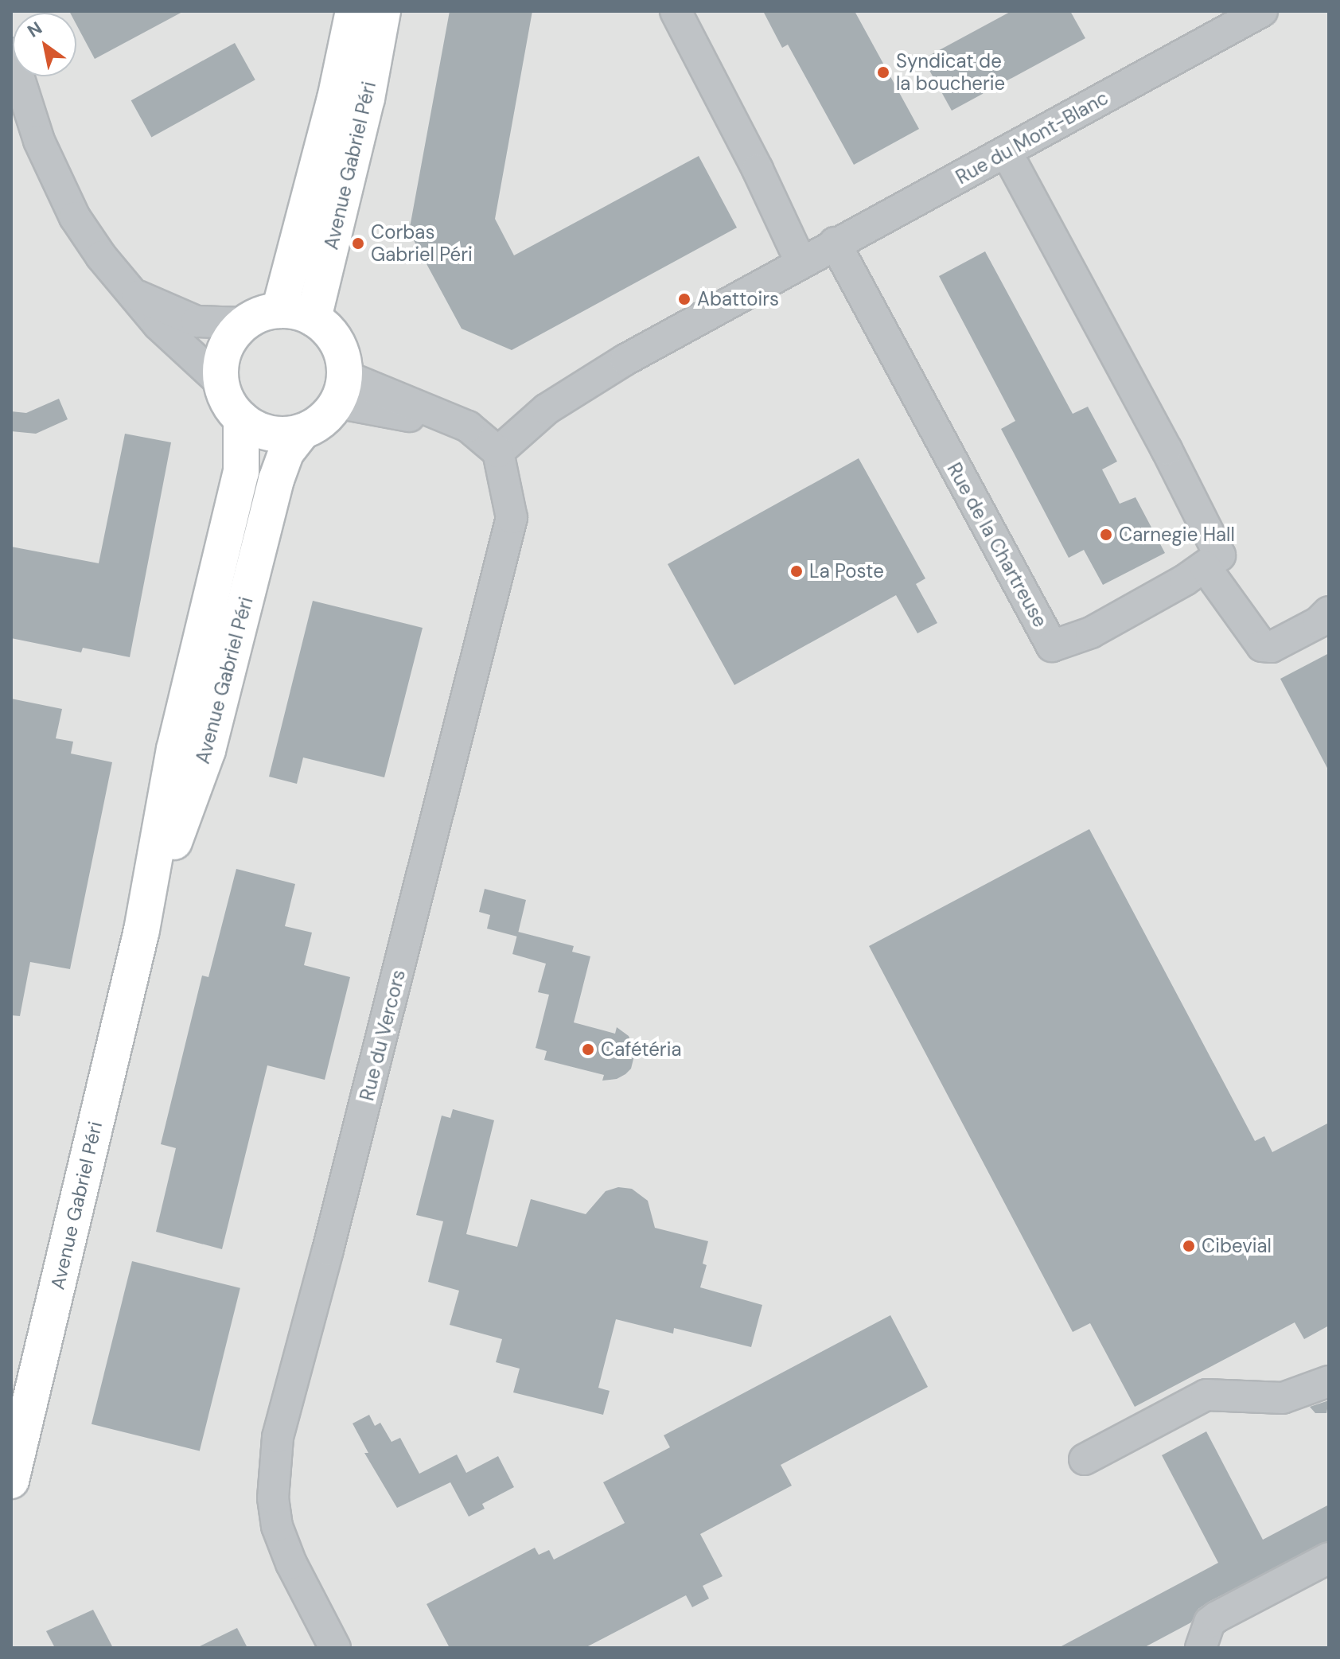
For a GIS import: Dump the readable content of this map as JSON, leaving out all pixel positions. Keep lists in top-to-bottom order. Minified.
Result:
{"streets":{"main road":["Avenue Gabriel Péri"],"street":["Rue du Mont-Blanc","Rue de la Chartreuse","Rue du Vercors"]},"crossings":[["Rue du Mont-Blanc","Rue de la Chartreuse"],["Rue du Mont-Blanc","Rue du Vercors"]],"places":["Syndicat de la boucherie","Corbas Gabriel Péri","Abattoirs","Carnegie Hall","La Poste","Cafétéria","Cibevial"],"north":"top left"}
